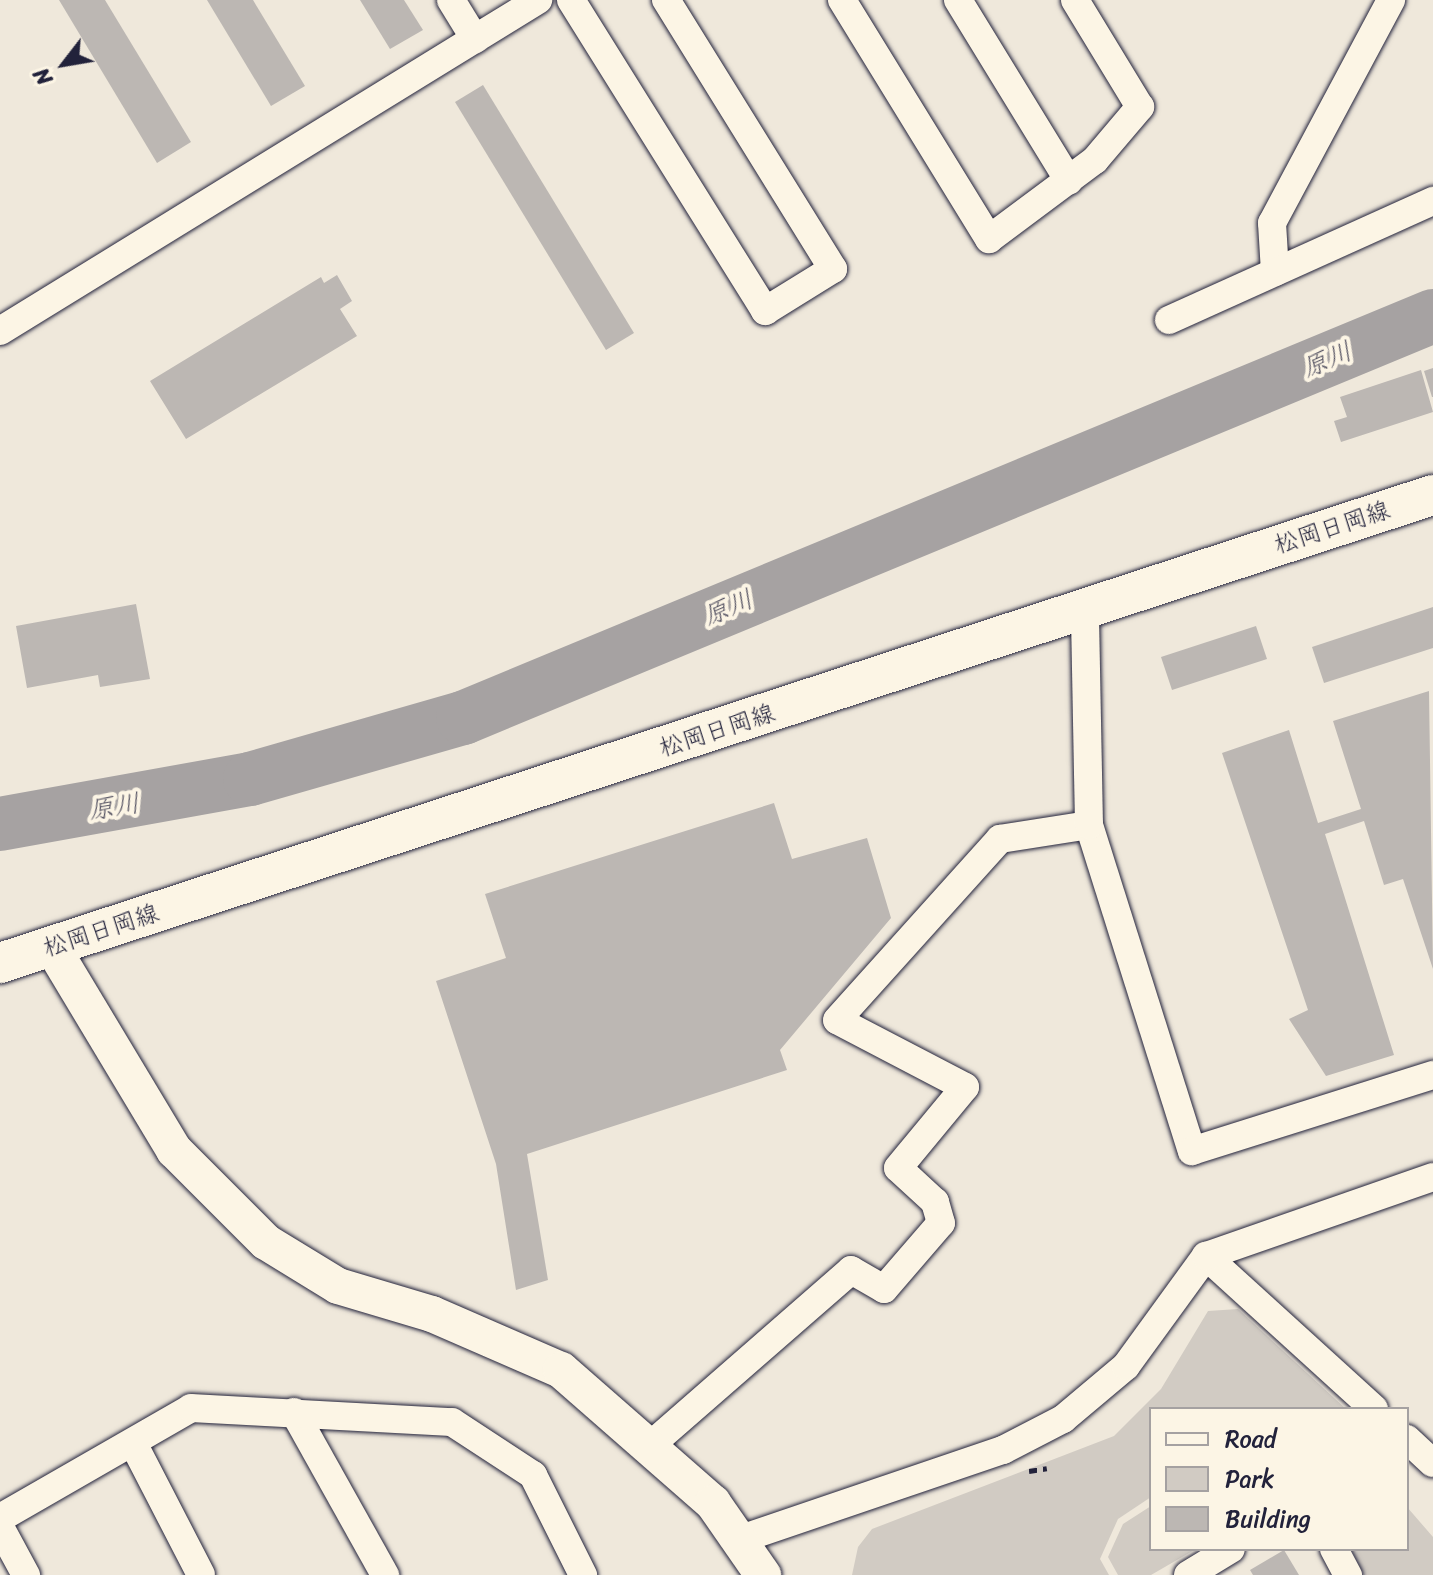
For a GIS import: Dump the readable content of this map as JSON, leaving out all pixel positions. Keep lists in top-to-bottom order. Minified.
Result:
{"streets":{"main road":["松岡日岡線"]},"water":["原川"],"legend":["Road","Park","Building"],"north":"bottom left"}
